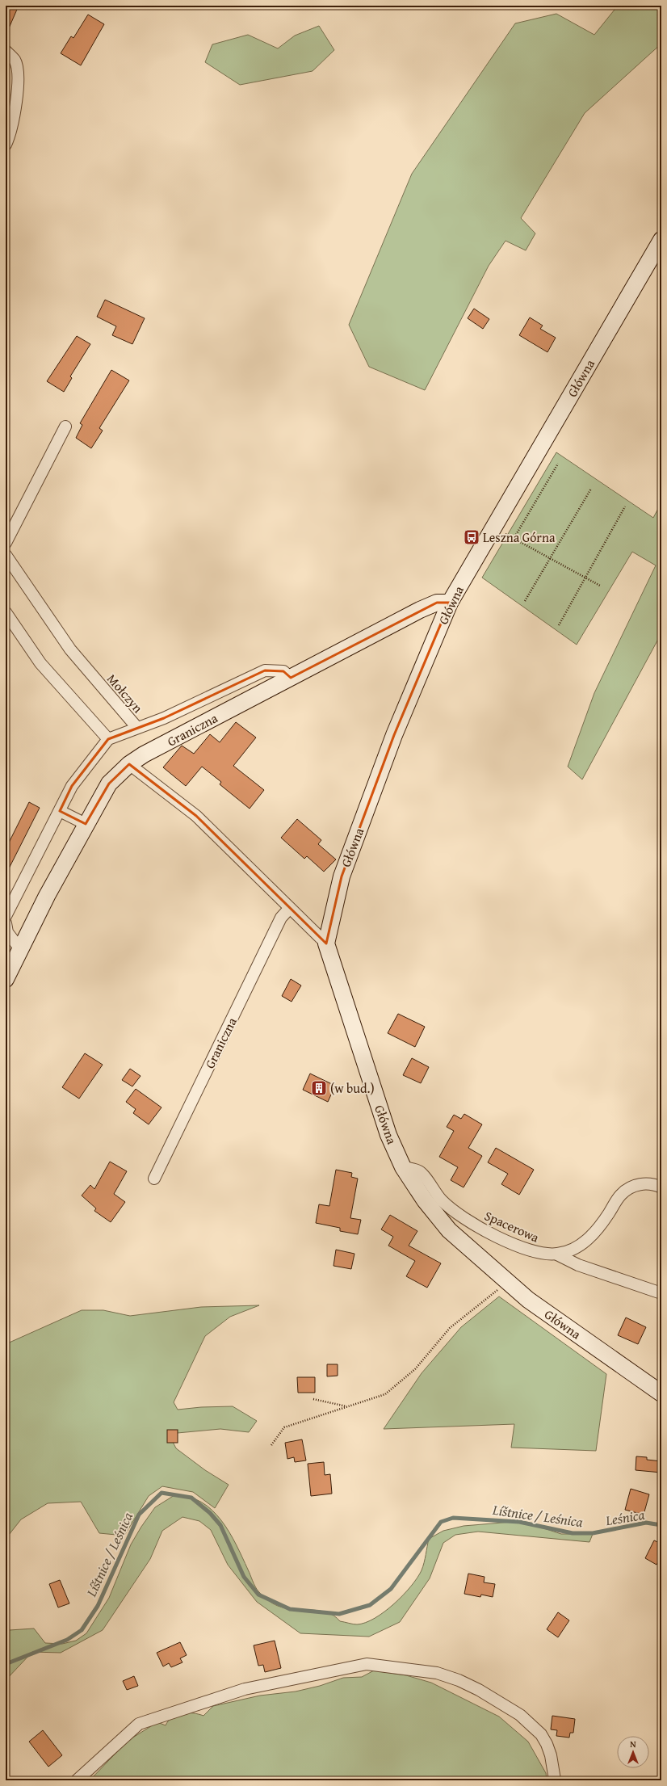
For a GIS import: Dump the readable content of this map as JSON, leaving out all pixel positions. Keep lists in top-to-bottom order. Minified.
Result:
{"streets":{"street":["Główna","Mołczyn","Graniczna","Spacerowa"]},"crossings":[["Główna","Graniczna"],["Główna","Spacerowa"],["Mołczyn","Graniczna"]],"water":["Líštnice / Leśnica","Leśnica"],"places":{"bus stop":["Leszna Górna"],"building":["(w bud.)"]},"north":"top"}
